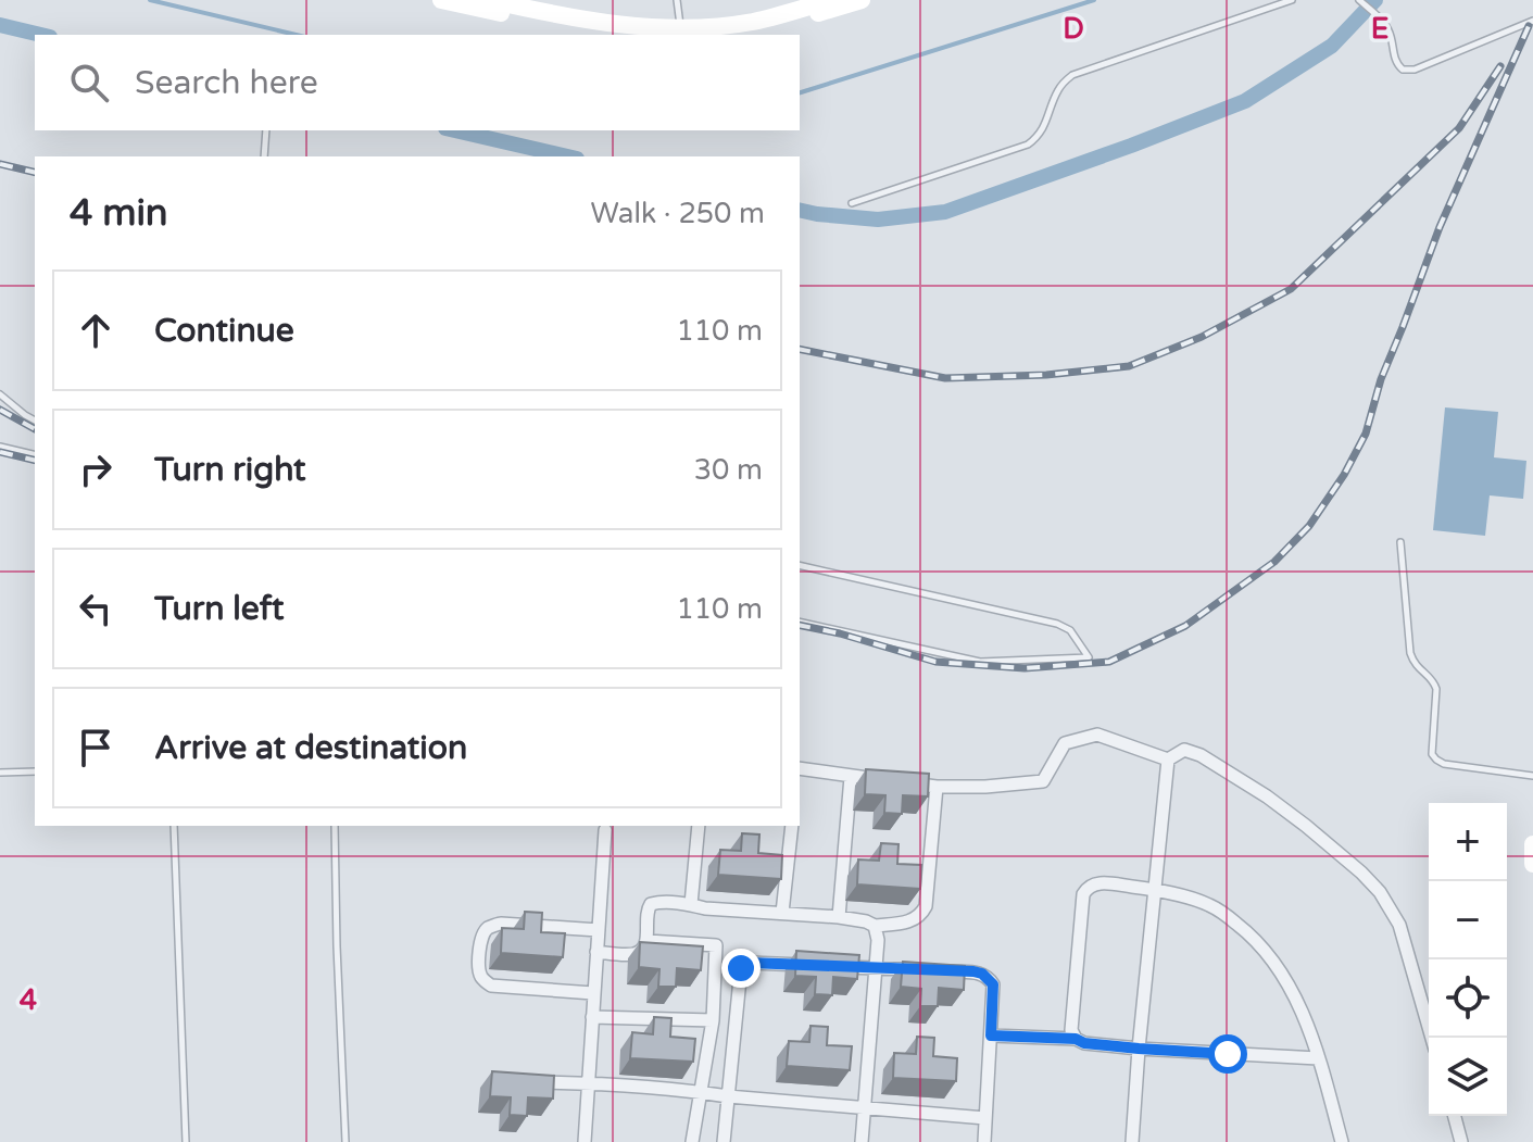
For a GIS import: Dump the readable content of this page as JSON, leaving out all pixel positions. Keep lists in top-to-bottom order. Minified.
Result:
{"page":{"search":"Search here","heading":["4 min","Walk · 250 m"],"list":[["Continue","110 m"],["Turn right","30 m"],["Turn left","110 m"],"Arrive at destination"],"map_buttons":["+","−"]},"grid":{"columns":["D","E"],"rows":["4"]}}
